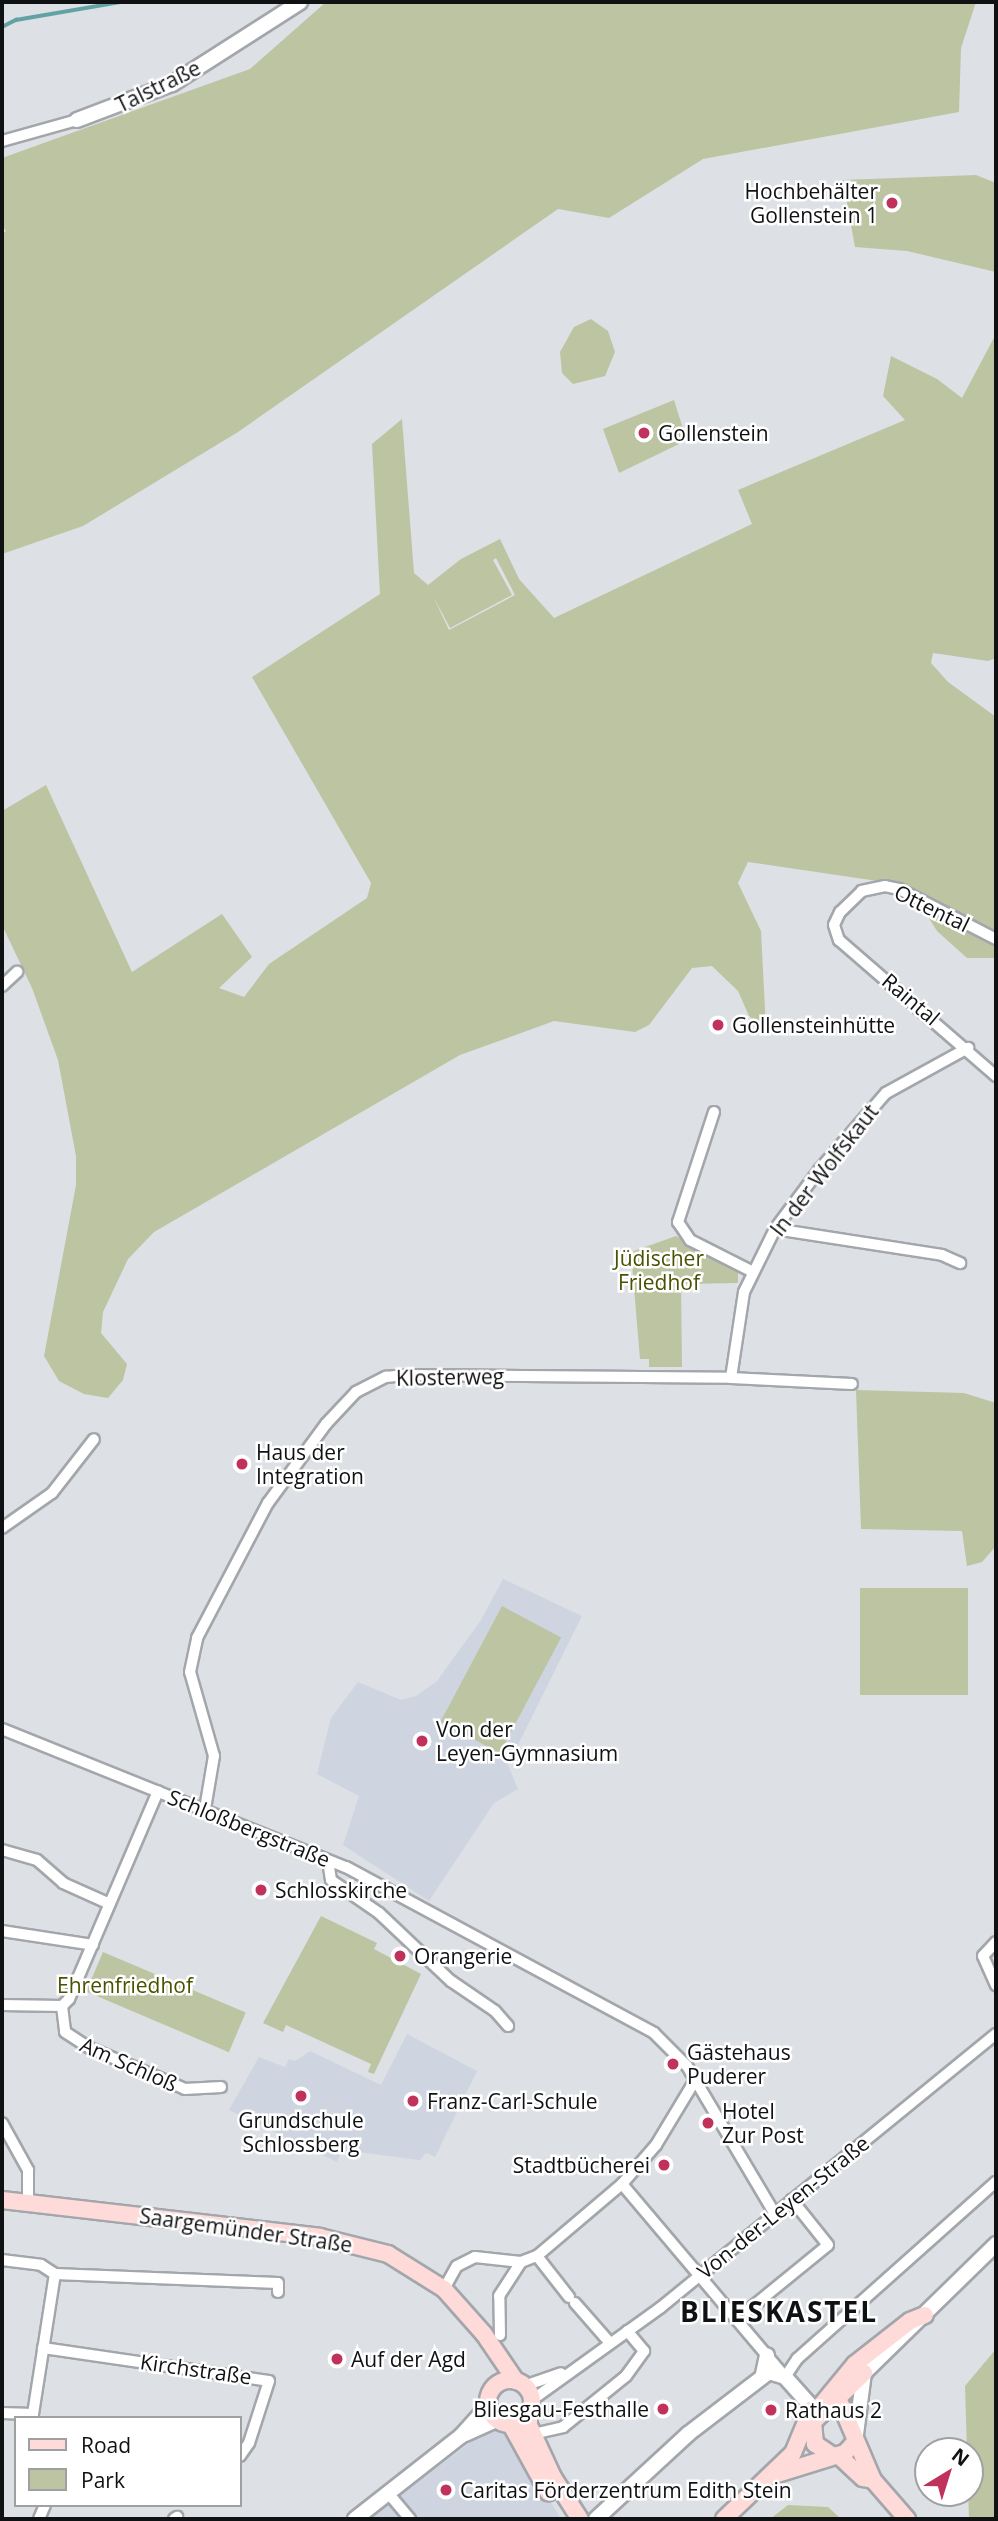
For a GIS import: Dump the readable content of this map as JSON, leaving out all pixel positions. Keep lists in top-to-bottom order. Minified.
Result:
{"streets":{"main road":["Saargemünder Straße"],"street":["Talstraße","Ottental","Raintal","In der Wolfskaut","Klosterweg","Schloßbergstraße","Am Schloß","Von-der-Leyen-Straße","Kirchstraße"]},"crossings":[["Ottental","Raintal"],["Raintal","In der Wolfskaut"],["In der Wolfskaut","Klosterweg"],["Klosterweg","Schloßbergstraße"],["Schloßbergstraße","Von-der-Leyen-Straße"],["Von-der-Leyen-Straße","Saargemünder Straße"]],"districts":["BLIESKASTEL"],"parks":["Jüdischer Friedhof","Ehrenfriedhof"],"places":["Hochbehälter Gollenstein 1","Gollenstein","Gollensteinhütte","Haus der Integration","Von der Leyen-Gymnasium","Schlosskirche","Orangerie","Gästehaus Puderer","Grundschule Schlossberg","Franz-Carl-Schule","Hotel Zur Post","Stadtbücherei","Auf der Agd","Bliesgau-Festhalle","Rathaus 2","Caritas Förderzentrum Edith Stein"],"legend":["Road","Park"],"north":"top right"}
